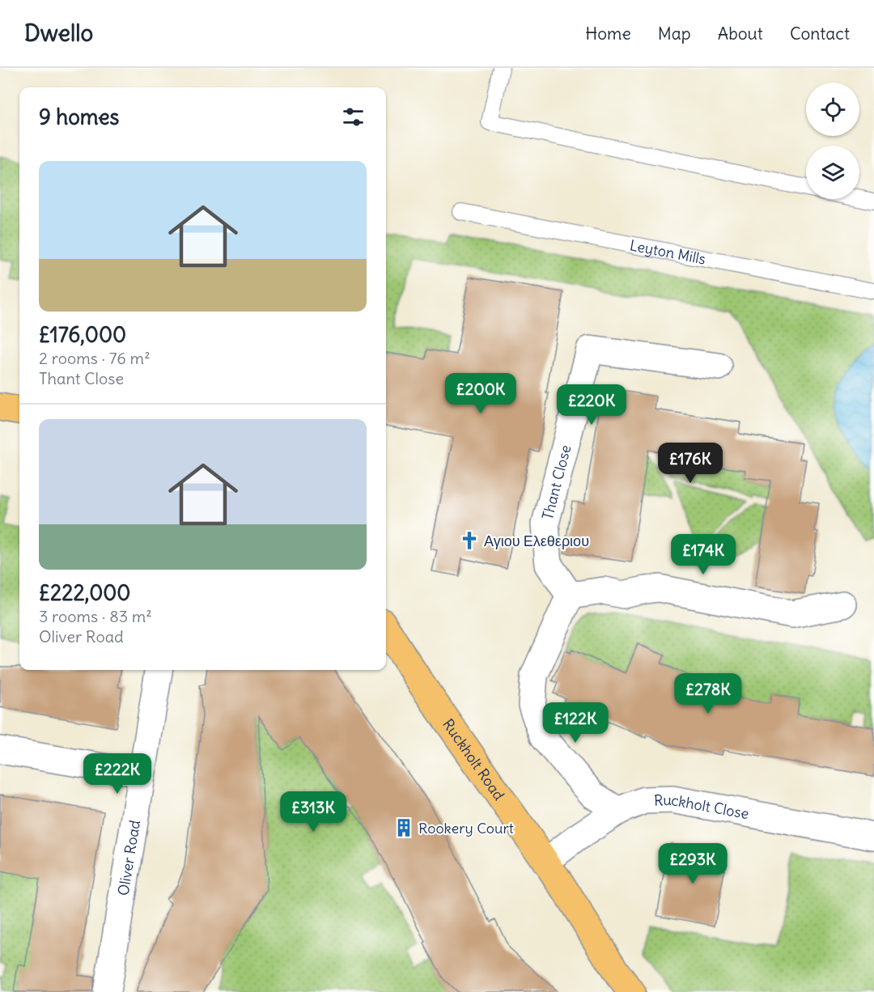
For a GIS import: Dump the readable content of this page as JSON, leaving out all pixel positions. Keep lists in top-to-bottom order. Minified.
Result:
{"streets":{"main road":["Ruckholt Road"],"street":["Thant Close","Ruckholt Close","Oliver Road"],"lane":["Leyton Mills"]},"crossings":[["Ruckholt Road","Ruckholt Close"]],"places":{"church":["Αγιου Ελεθεριου"],"building":["Rookery Court"]},"page":{"header":"Dwello","nav":["Home","Map","About","Contact"],"heading":"9 homes","list":[{"name":"£176,000","note":"2 rooms · 76 m² · Thant Close"},{"name":"£222,000","note":"3 rooms · 83 m² · Oliver Road"}],"price":["£200K","£220K","£176K","£174K","£278K","£122K","£222K","£313K","£293K"]}}
